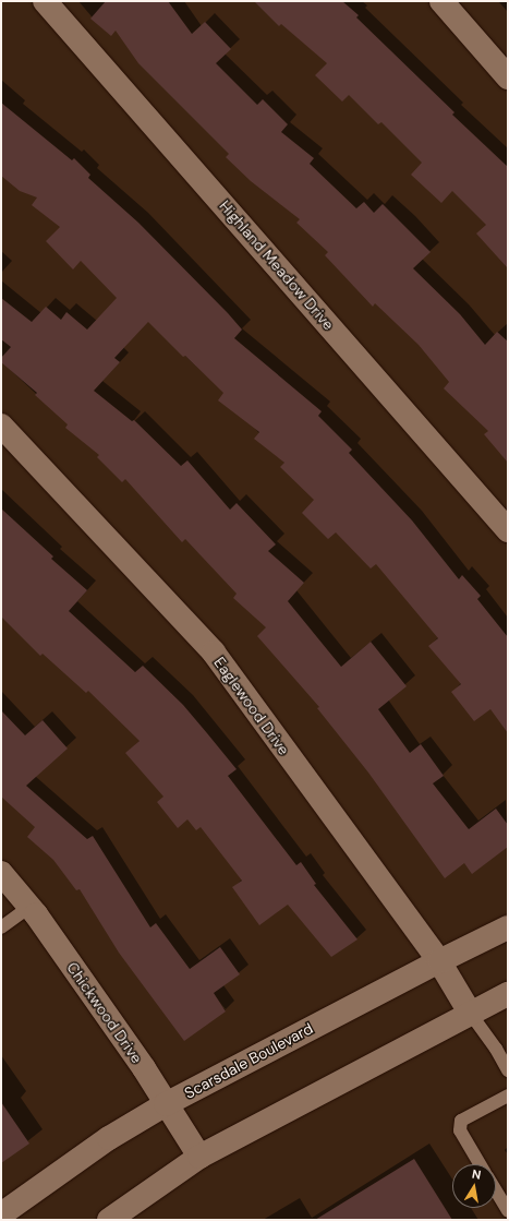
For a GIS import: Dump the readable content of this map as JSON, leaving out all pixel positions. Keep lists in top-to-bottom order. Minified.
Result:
{"streets":{"street":["Highland Meadow Drive","Eaglewood Drive","Chickwood Drive","Scarsdale Boulevard"]},"crossings":[["Eaglewood Drive","Scarsdale Boulevard"],["Chickwood Drive","Scarsdale Boulevard"]],"north":"top"}
